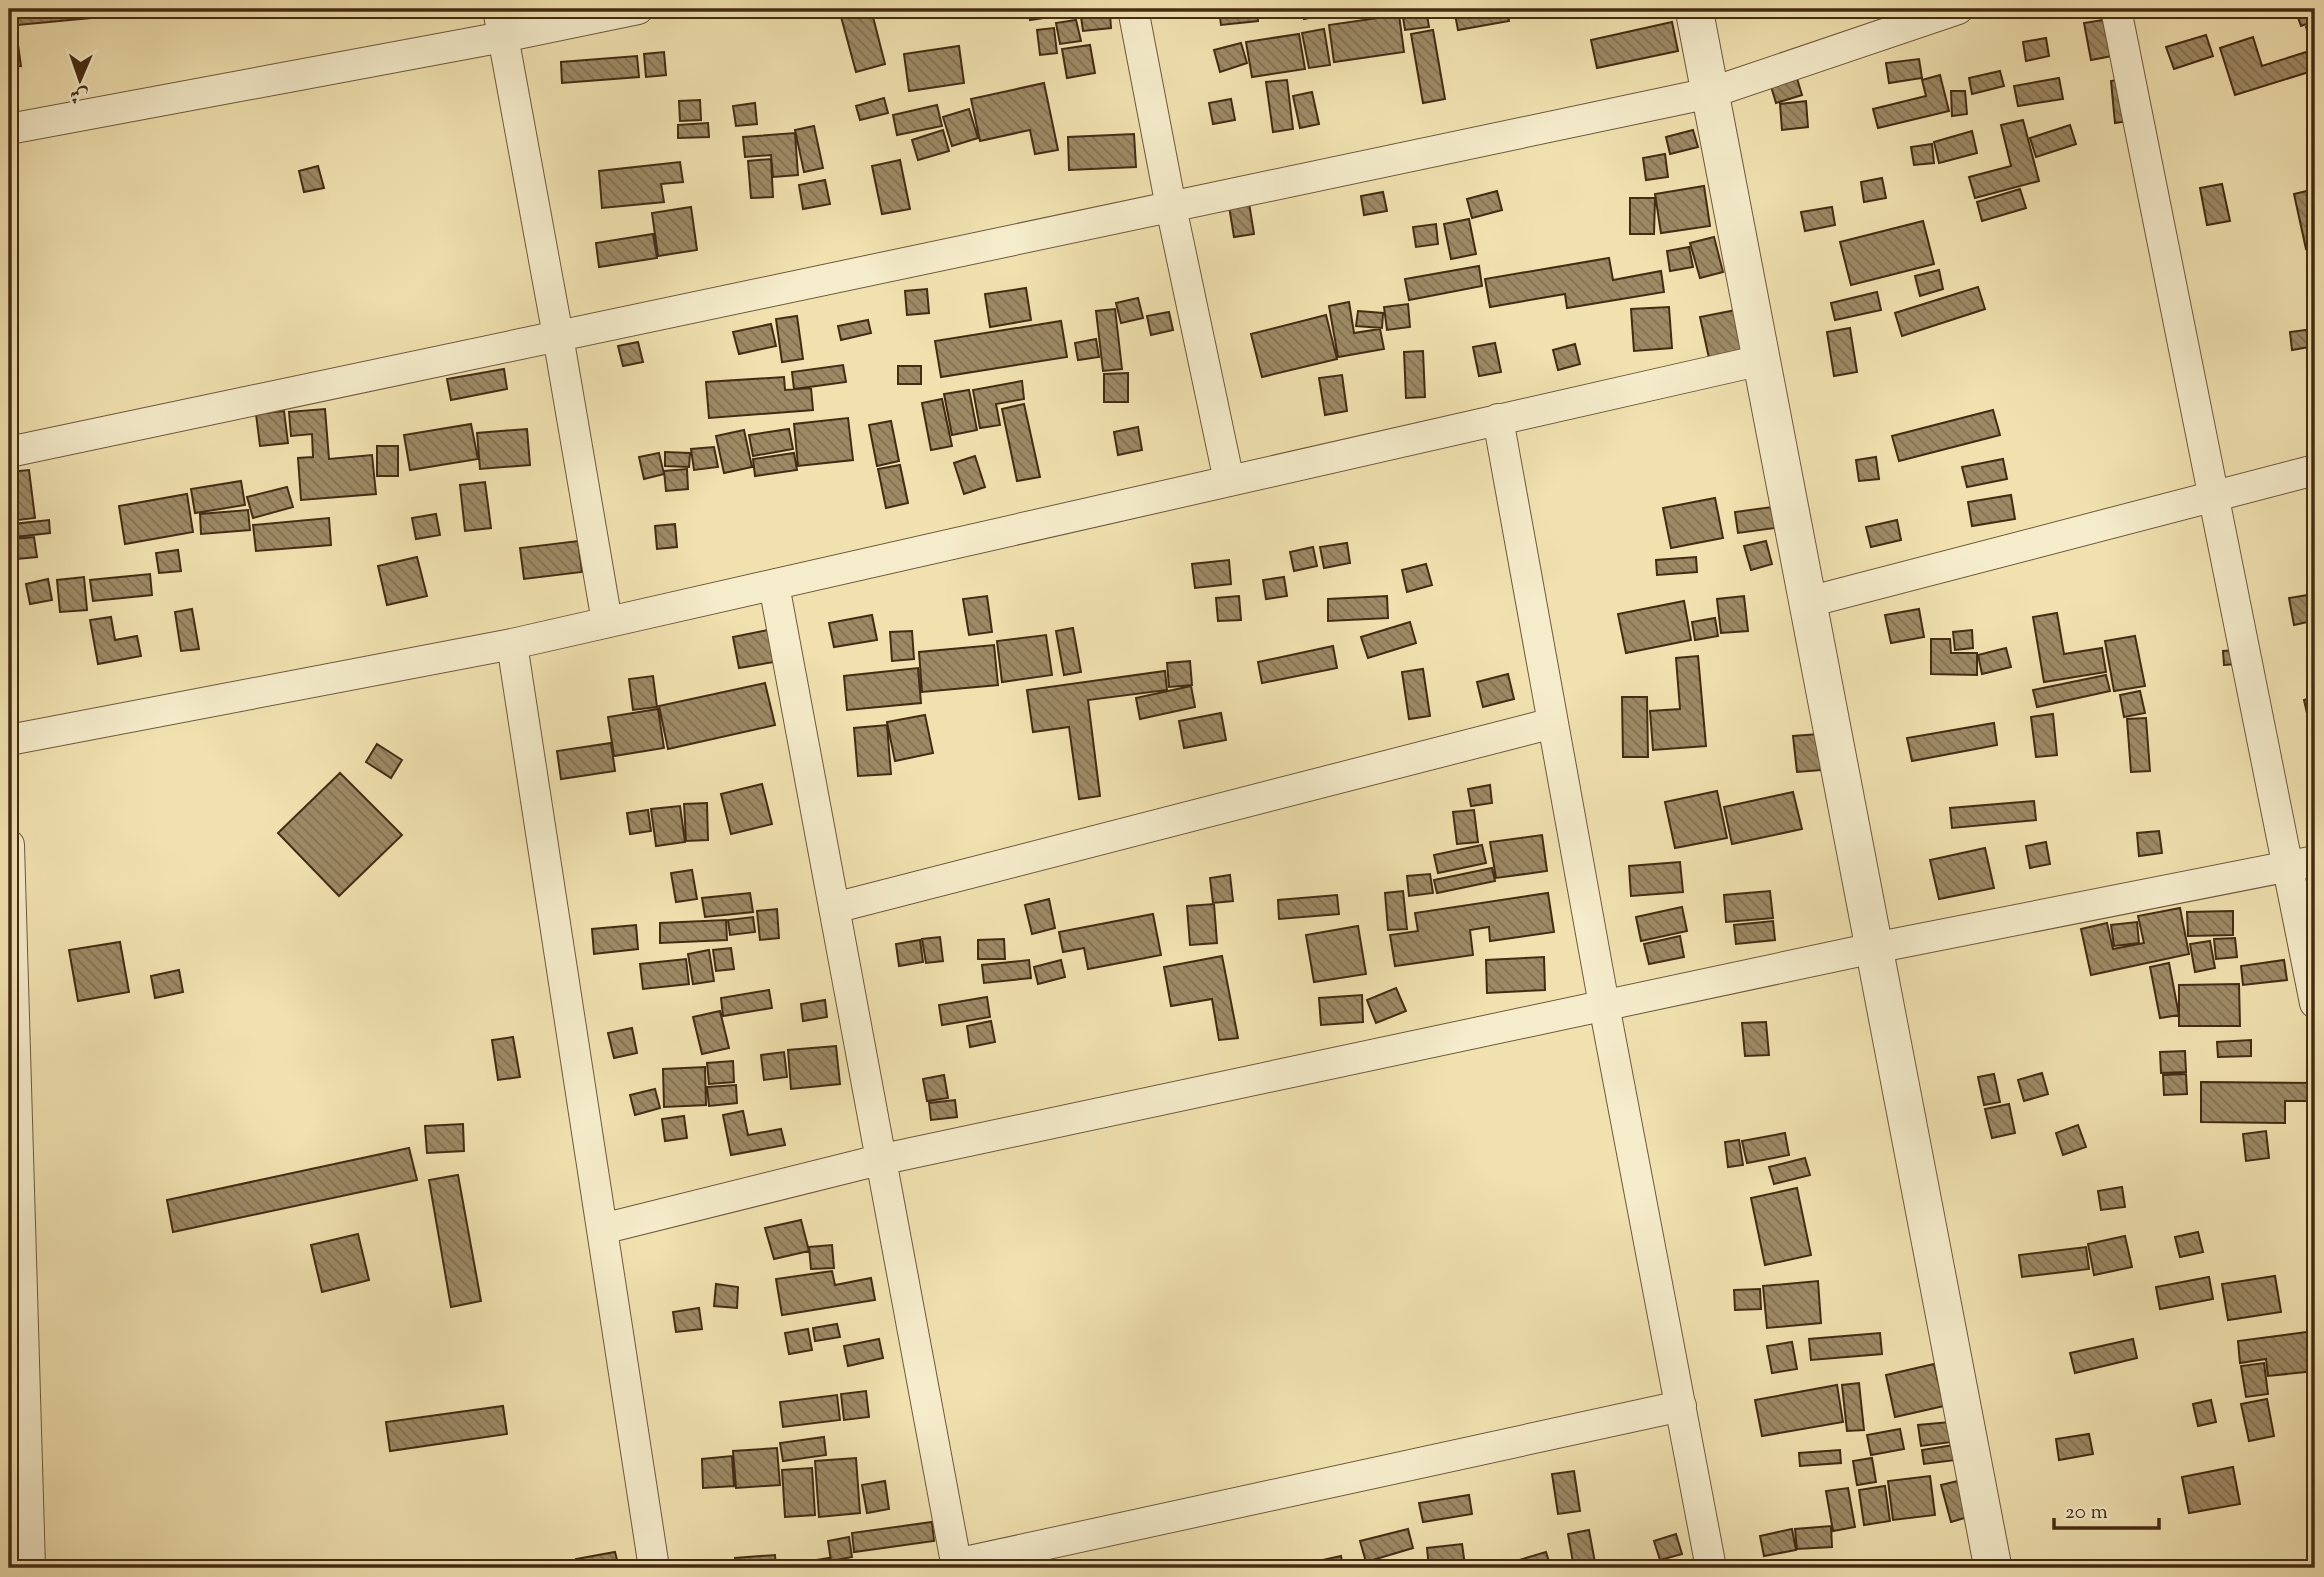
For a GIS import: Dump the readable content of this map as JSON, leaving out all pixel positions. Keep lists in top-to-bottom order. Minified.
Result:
{"scale_bar":"20 m","north":"bottom"}
